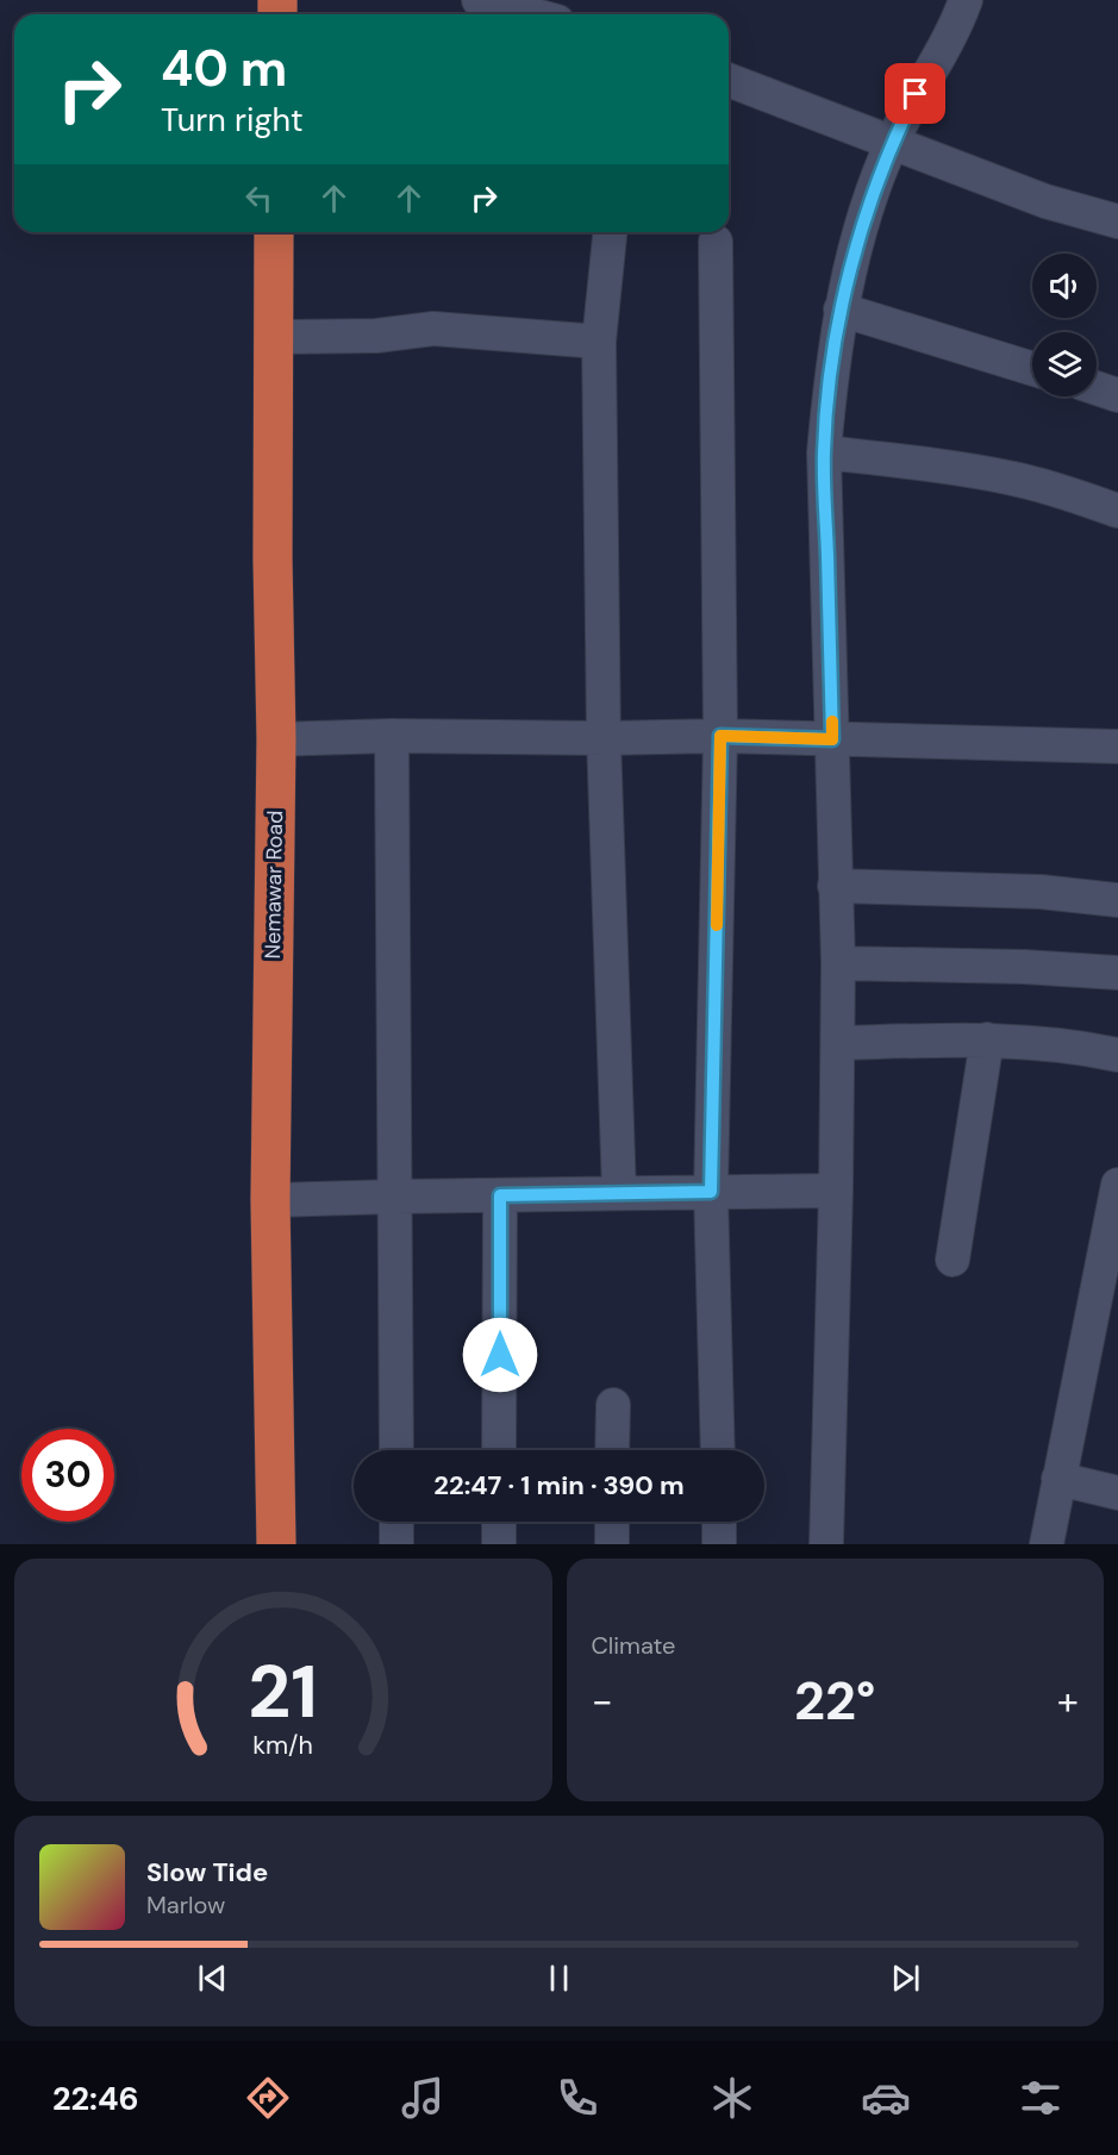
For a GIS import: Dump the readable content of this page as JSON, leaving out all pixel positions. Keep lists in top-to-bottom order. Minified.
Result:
{"streets":{"highway":["Nemawar Road"]},"page":{"turn":["40 m","Turn right"],"limit":"30","trip":"22:47 · 1 min · 390 m","tile":"Climate","heat":["−","22°","+"],"song":["Slow Tide","Marlow"],"tabs":"22:46","gauge":["21","km/h"]}}
